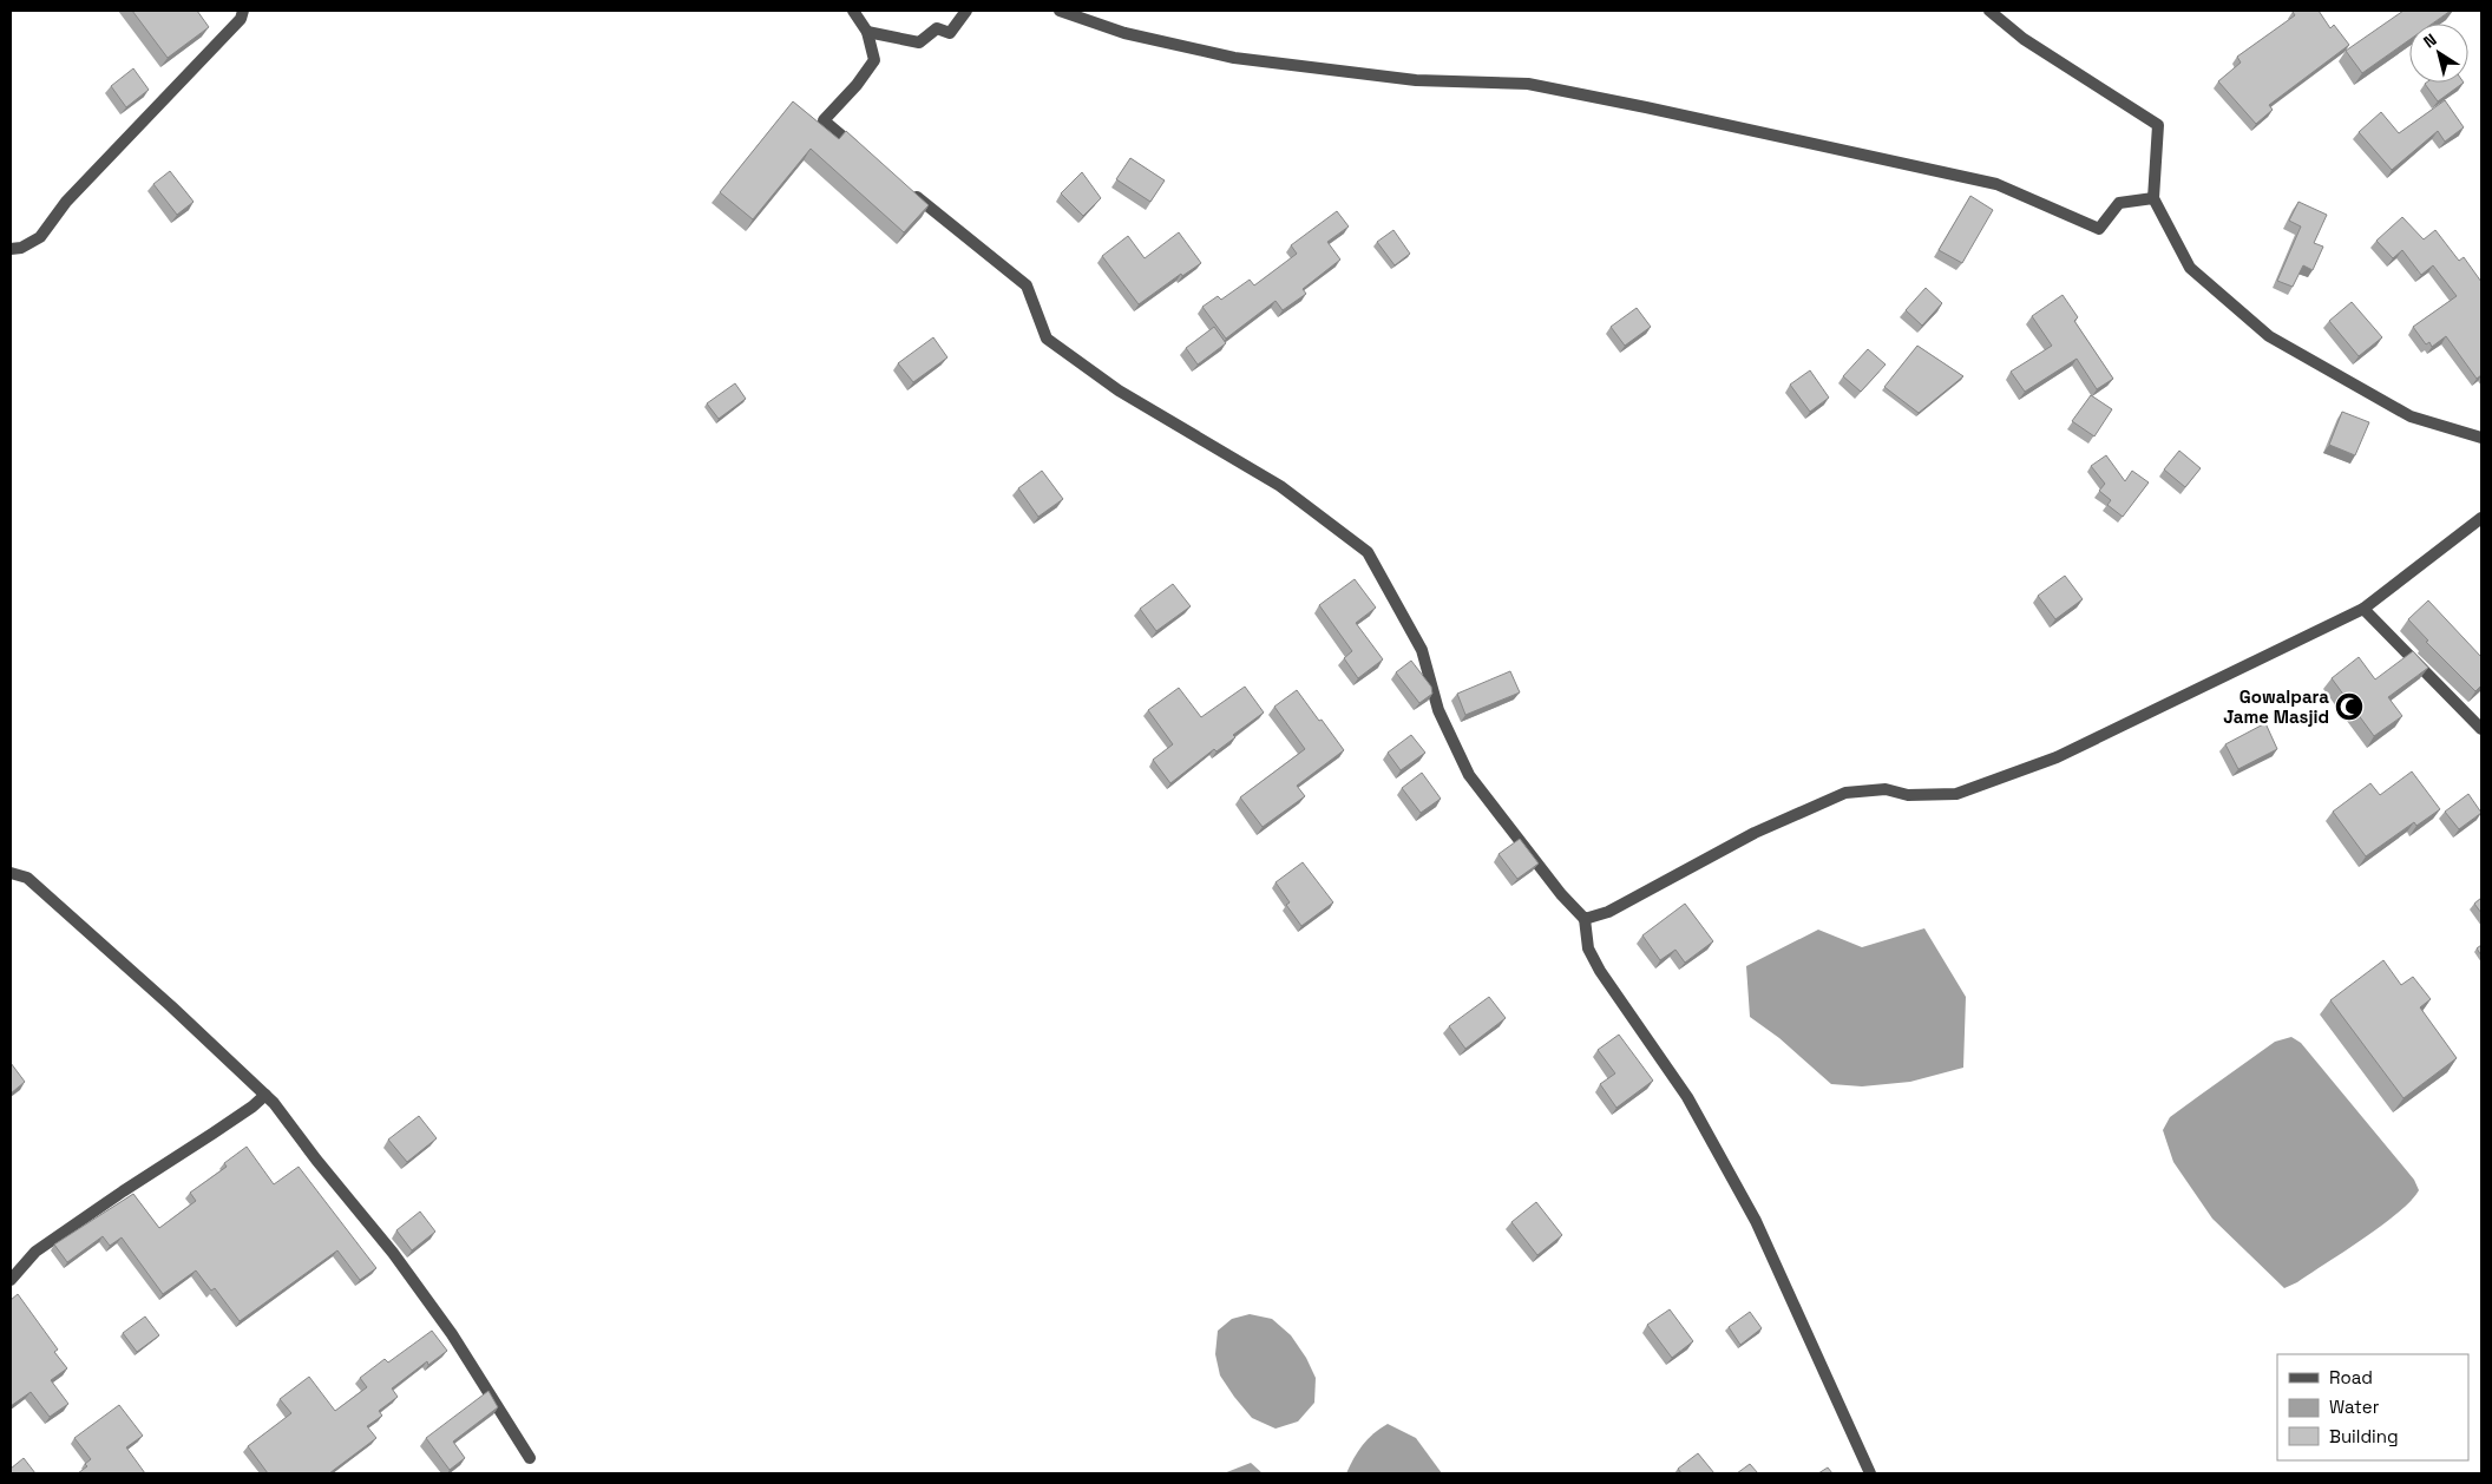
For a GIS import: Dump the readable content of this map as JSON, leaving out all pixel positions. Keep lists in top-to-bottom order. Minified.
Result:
{"places":{"mosque":["Gowalpara Jame Masjid"]},"legend":["Road","Water","Building"],"north":"top left"}
